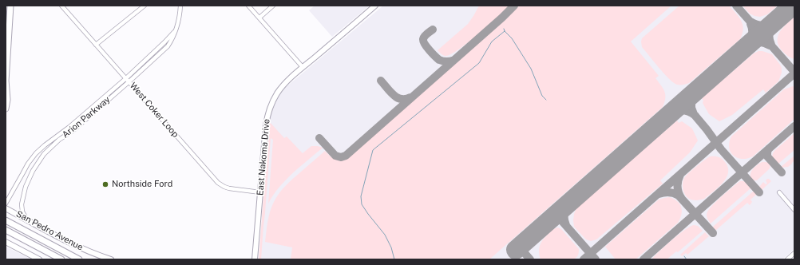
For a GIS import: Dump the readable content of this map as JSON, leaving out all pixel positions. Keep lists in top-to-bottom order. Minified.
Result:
{"streets":{"main road":["East Nakoma Drive","San Pedro Avenue"],"street":["West Coker Loop","Arion Parkway"]},"crossings":[["West Coker Loop","Arion Parkway"],["West Coker Loop","East Nakoma Drive"],["Arion Parkway","San Pedro Avenue"]],"places":["Northside Ford"]}
